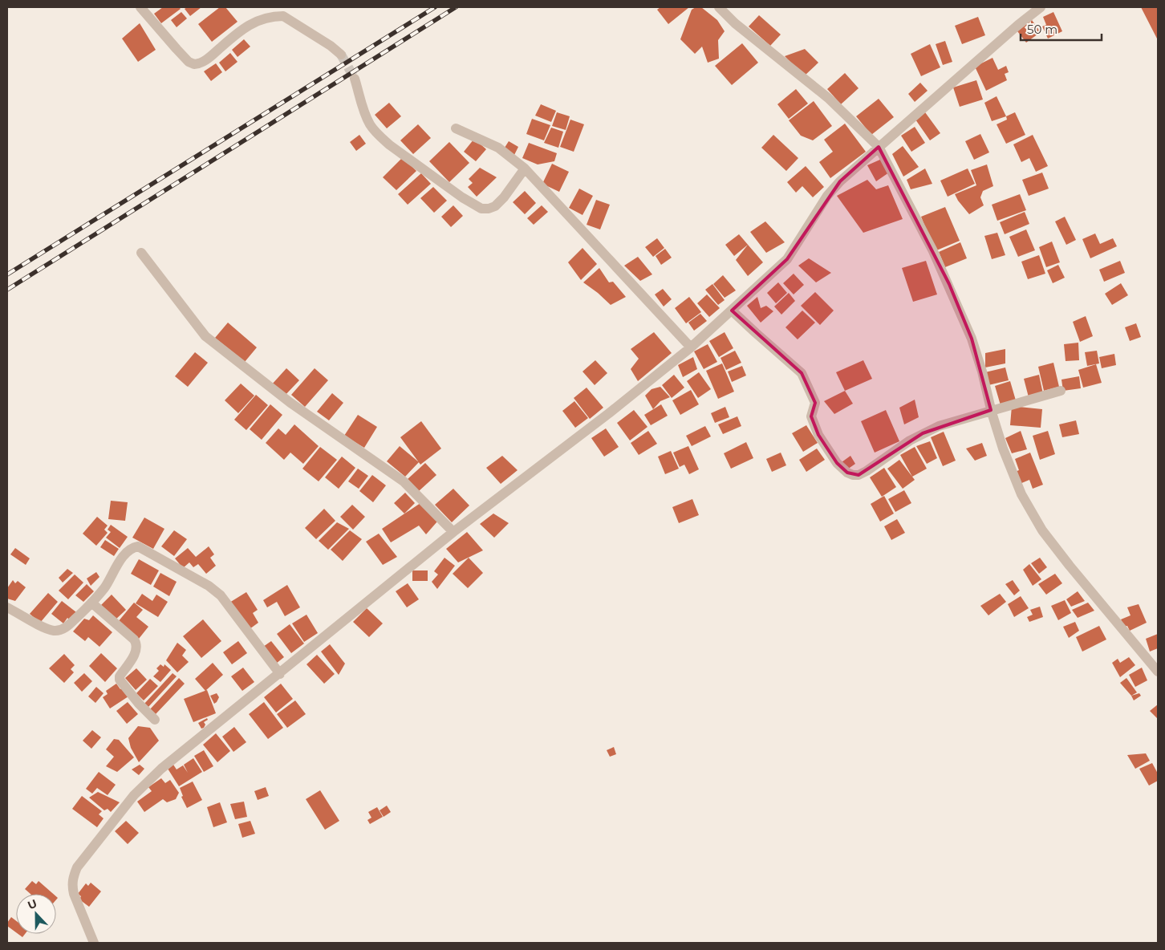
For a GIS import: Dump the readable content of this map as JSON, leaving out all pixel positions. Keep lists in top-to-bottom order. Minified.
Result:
{"scale_bar":"50 m","north":"top"}
